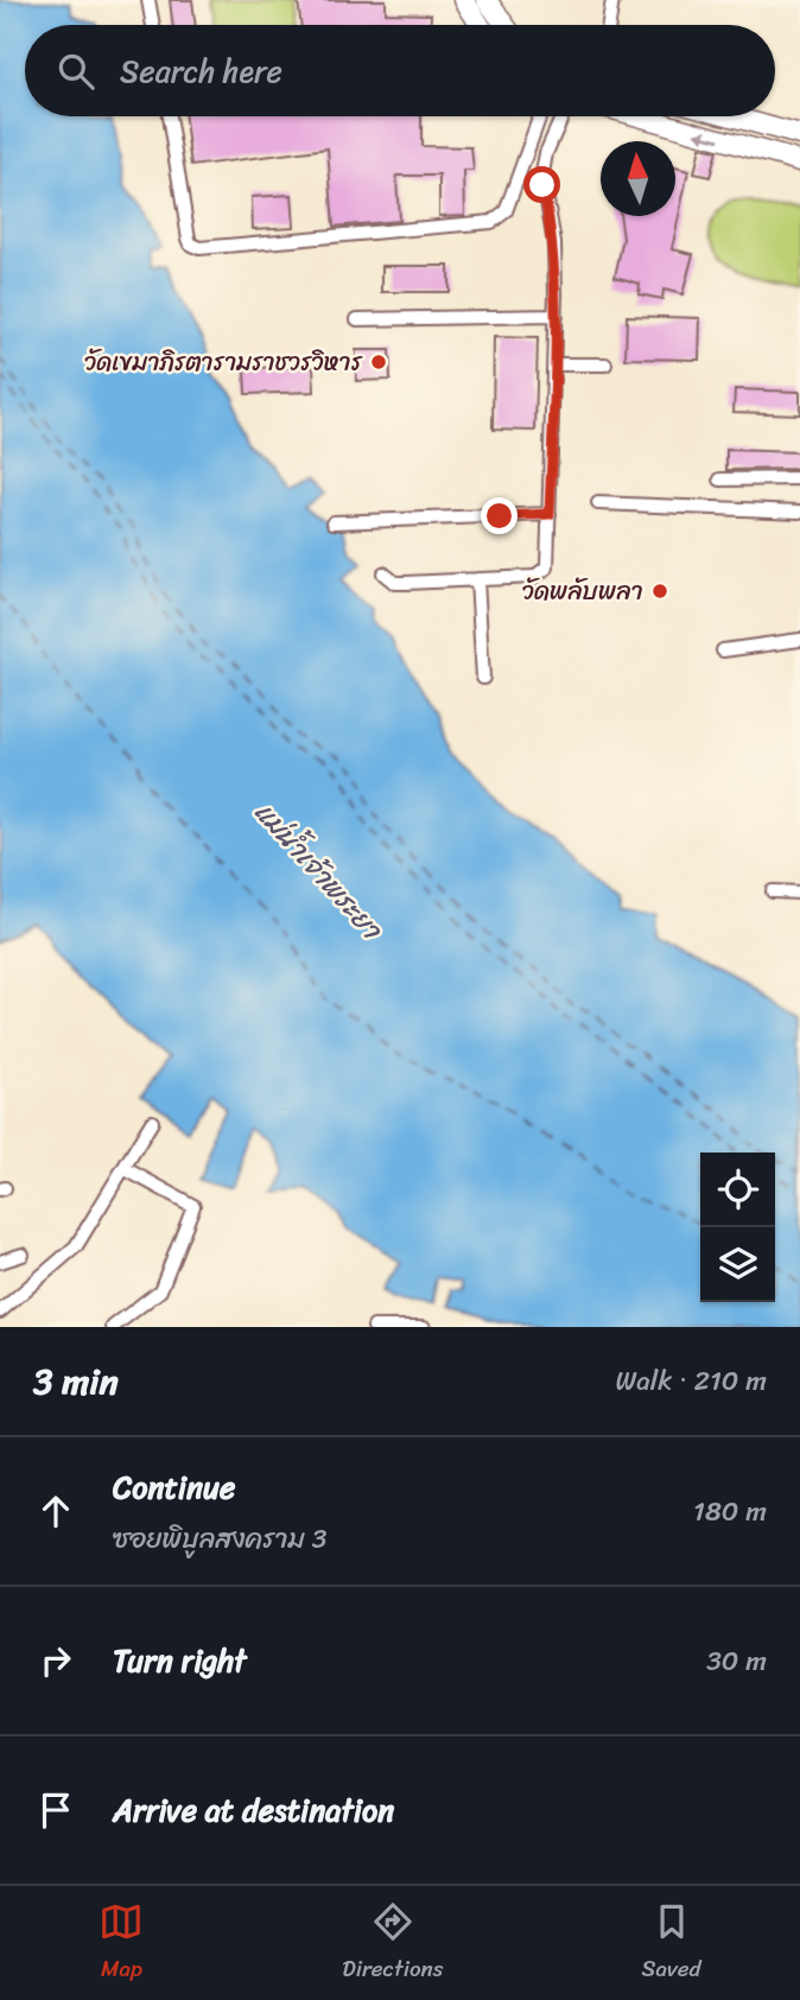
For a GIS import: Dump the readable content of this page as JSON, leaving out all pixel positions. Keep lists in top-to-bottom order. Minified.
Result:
{"water":["แม่น้ำเจ้าพระยา"],"places":["วัดเขมาภิรตารามราชวรวิหาร","วัดพลับพลา"],"north":"top","page":{"search":"Search here","heading":["3 min","Walk · 210 m"],"list":[["Continue","ซอยพิบูลสงคราม 3","180 m"],["Turn right","30 m"],"Arrive at destination"],"nav":["Map","Directions","Saved"]}}
